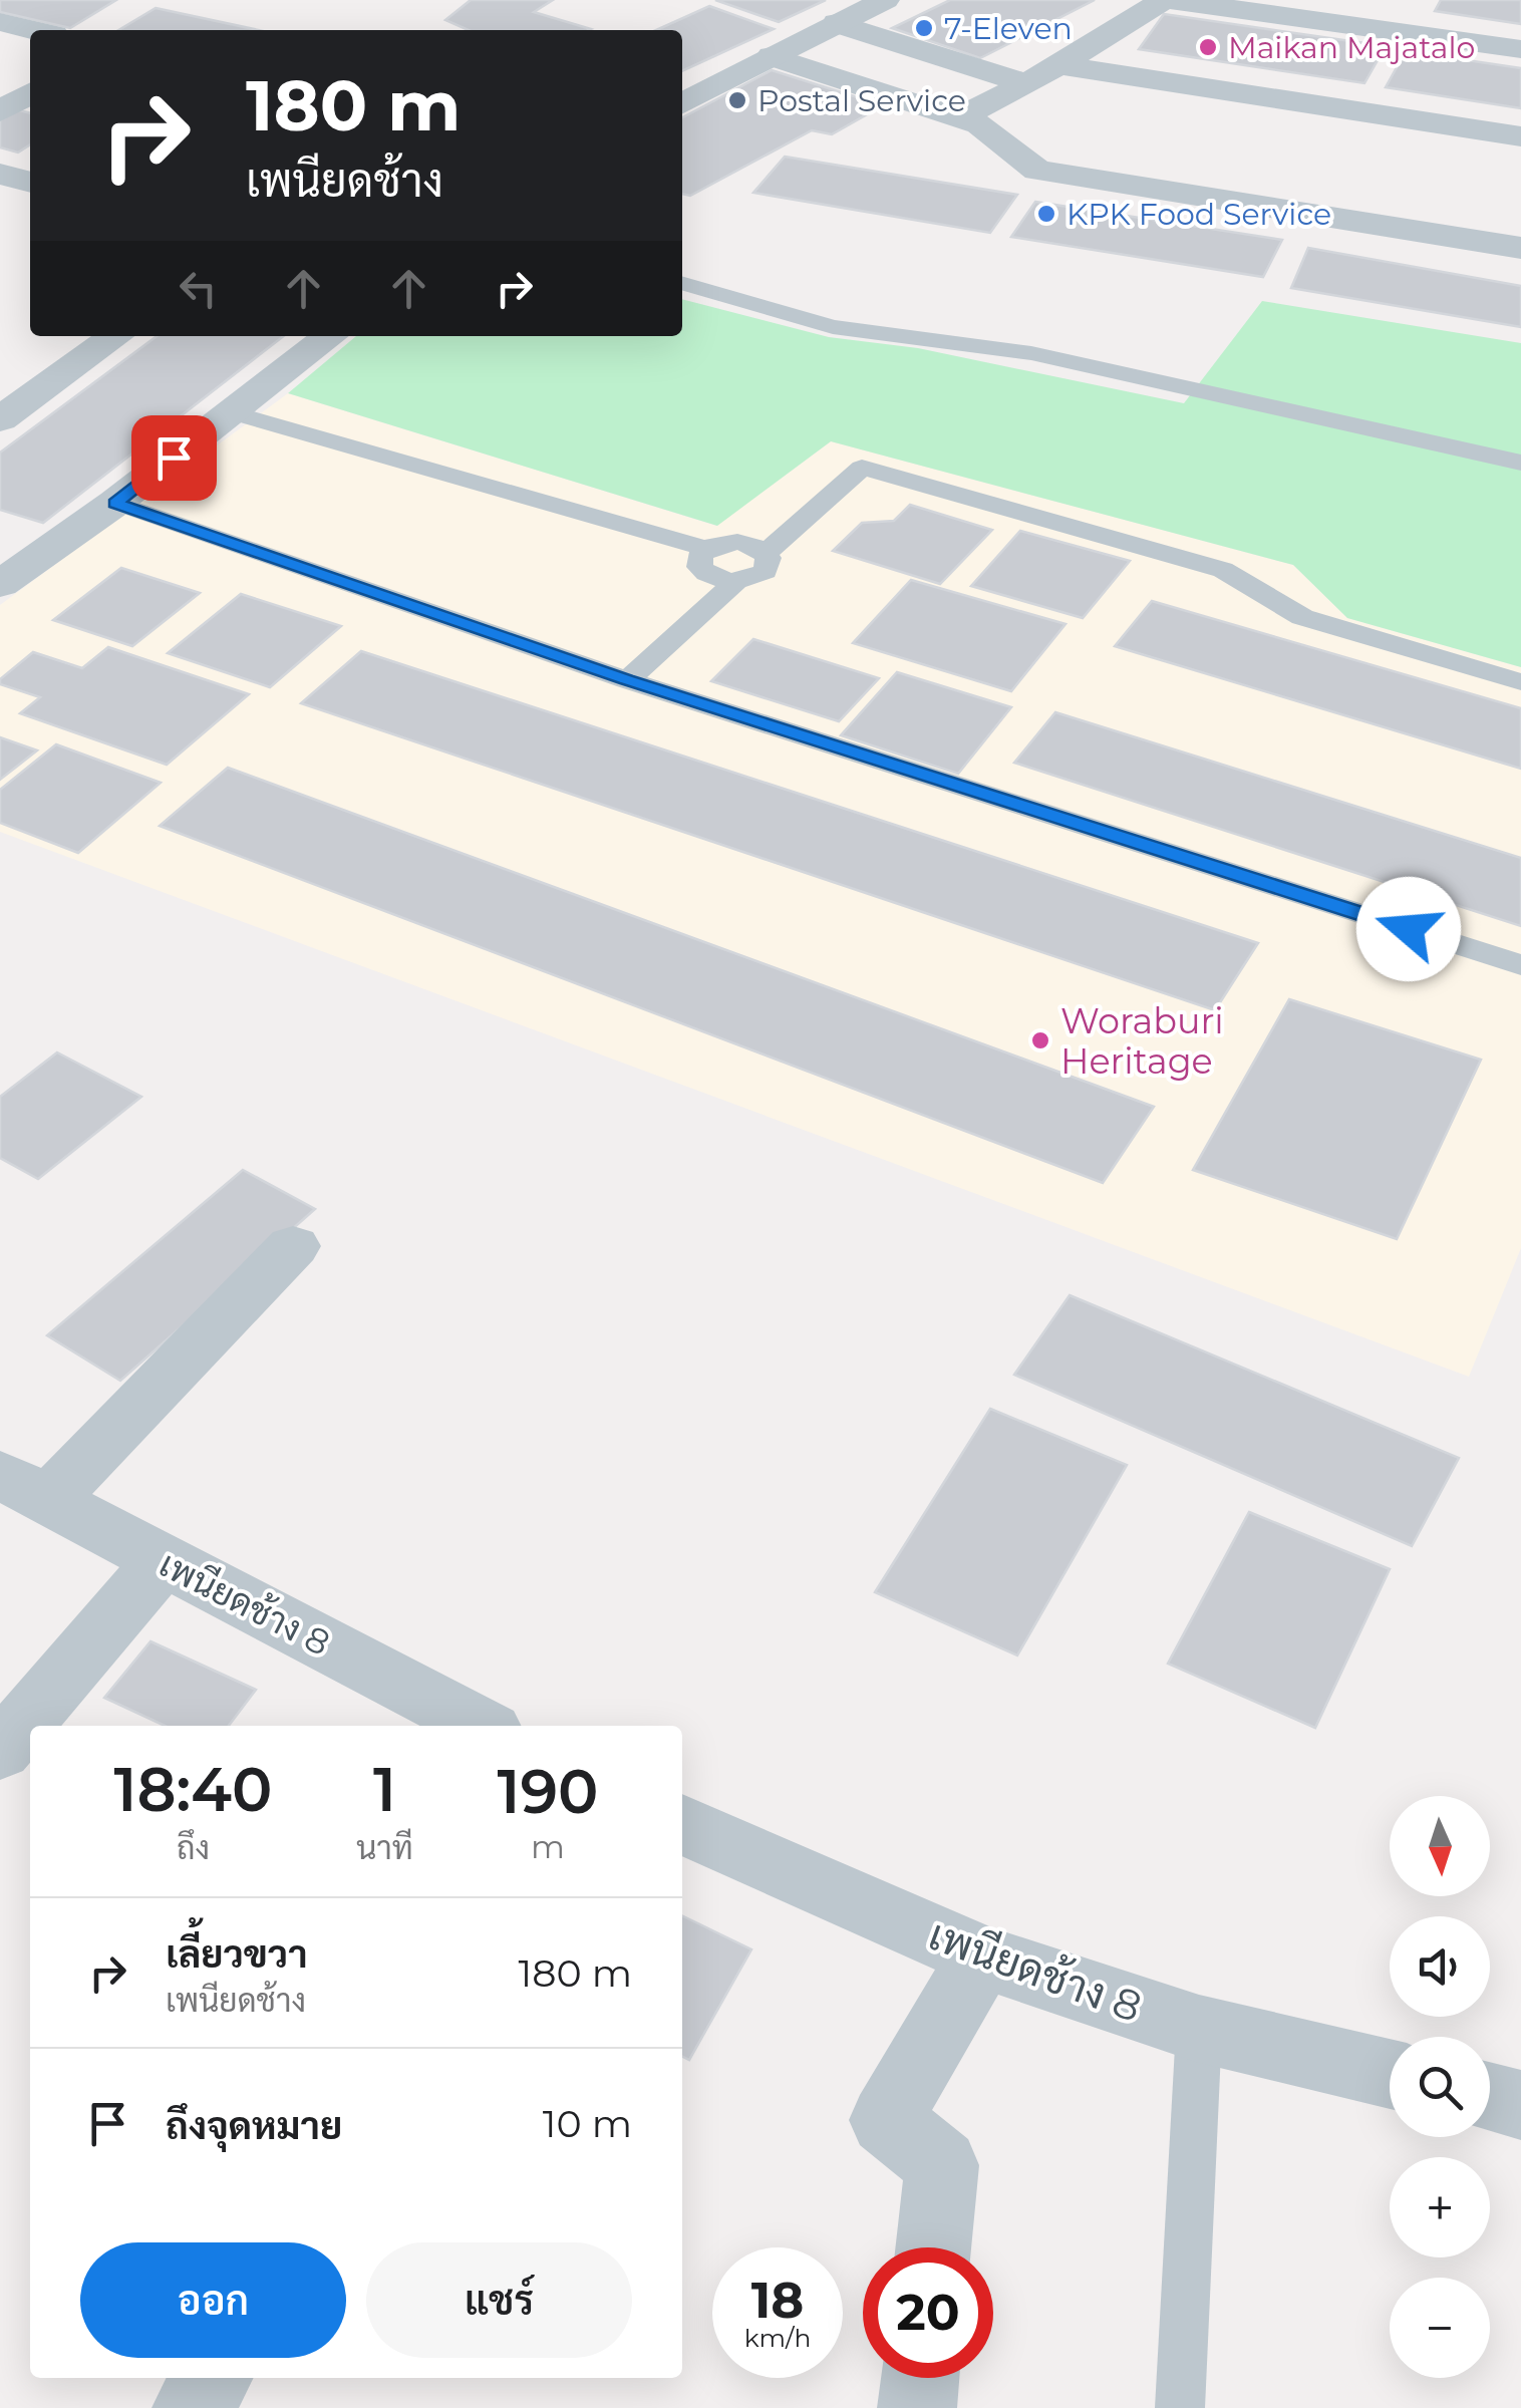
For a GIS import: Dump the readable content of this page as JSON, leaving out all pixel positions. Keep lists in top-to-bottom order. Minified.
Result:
{"streets":{"street":["เพนียดช้าง 8"]},"places":["7-Eleven","Maikan Majatalo","Postal Service","KPK Food Service","Woraburi Heritage"],"north":"bottom","page":{"turn":["180 m","เพนียดช้าง"],"eta":["18:40","ถึง","1","นาที","190","m"],"map_buttons":["+","−"],"list":[{"name":"เลี้ยวขวา","note":"เพนียดช้าง","value":"180 m"},{"name":"ถึงจุดหมาย","value":"10 m"}],"buttons":["ออก","แชร์"],"speed":"18 km/h","limit":"20"}}
